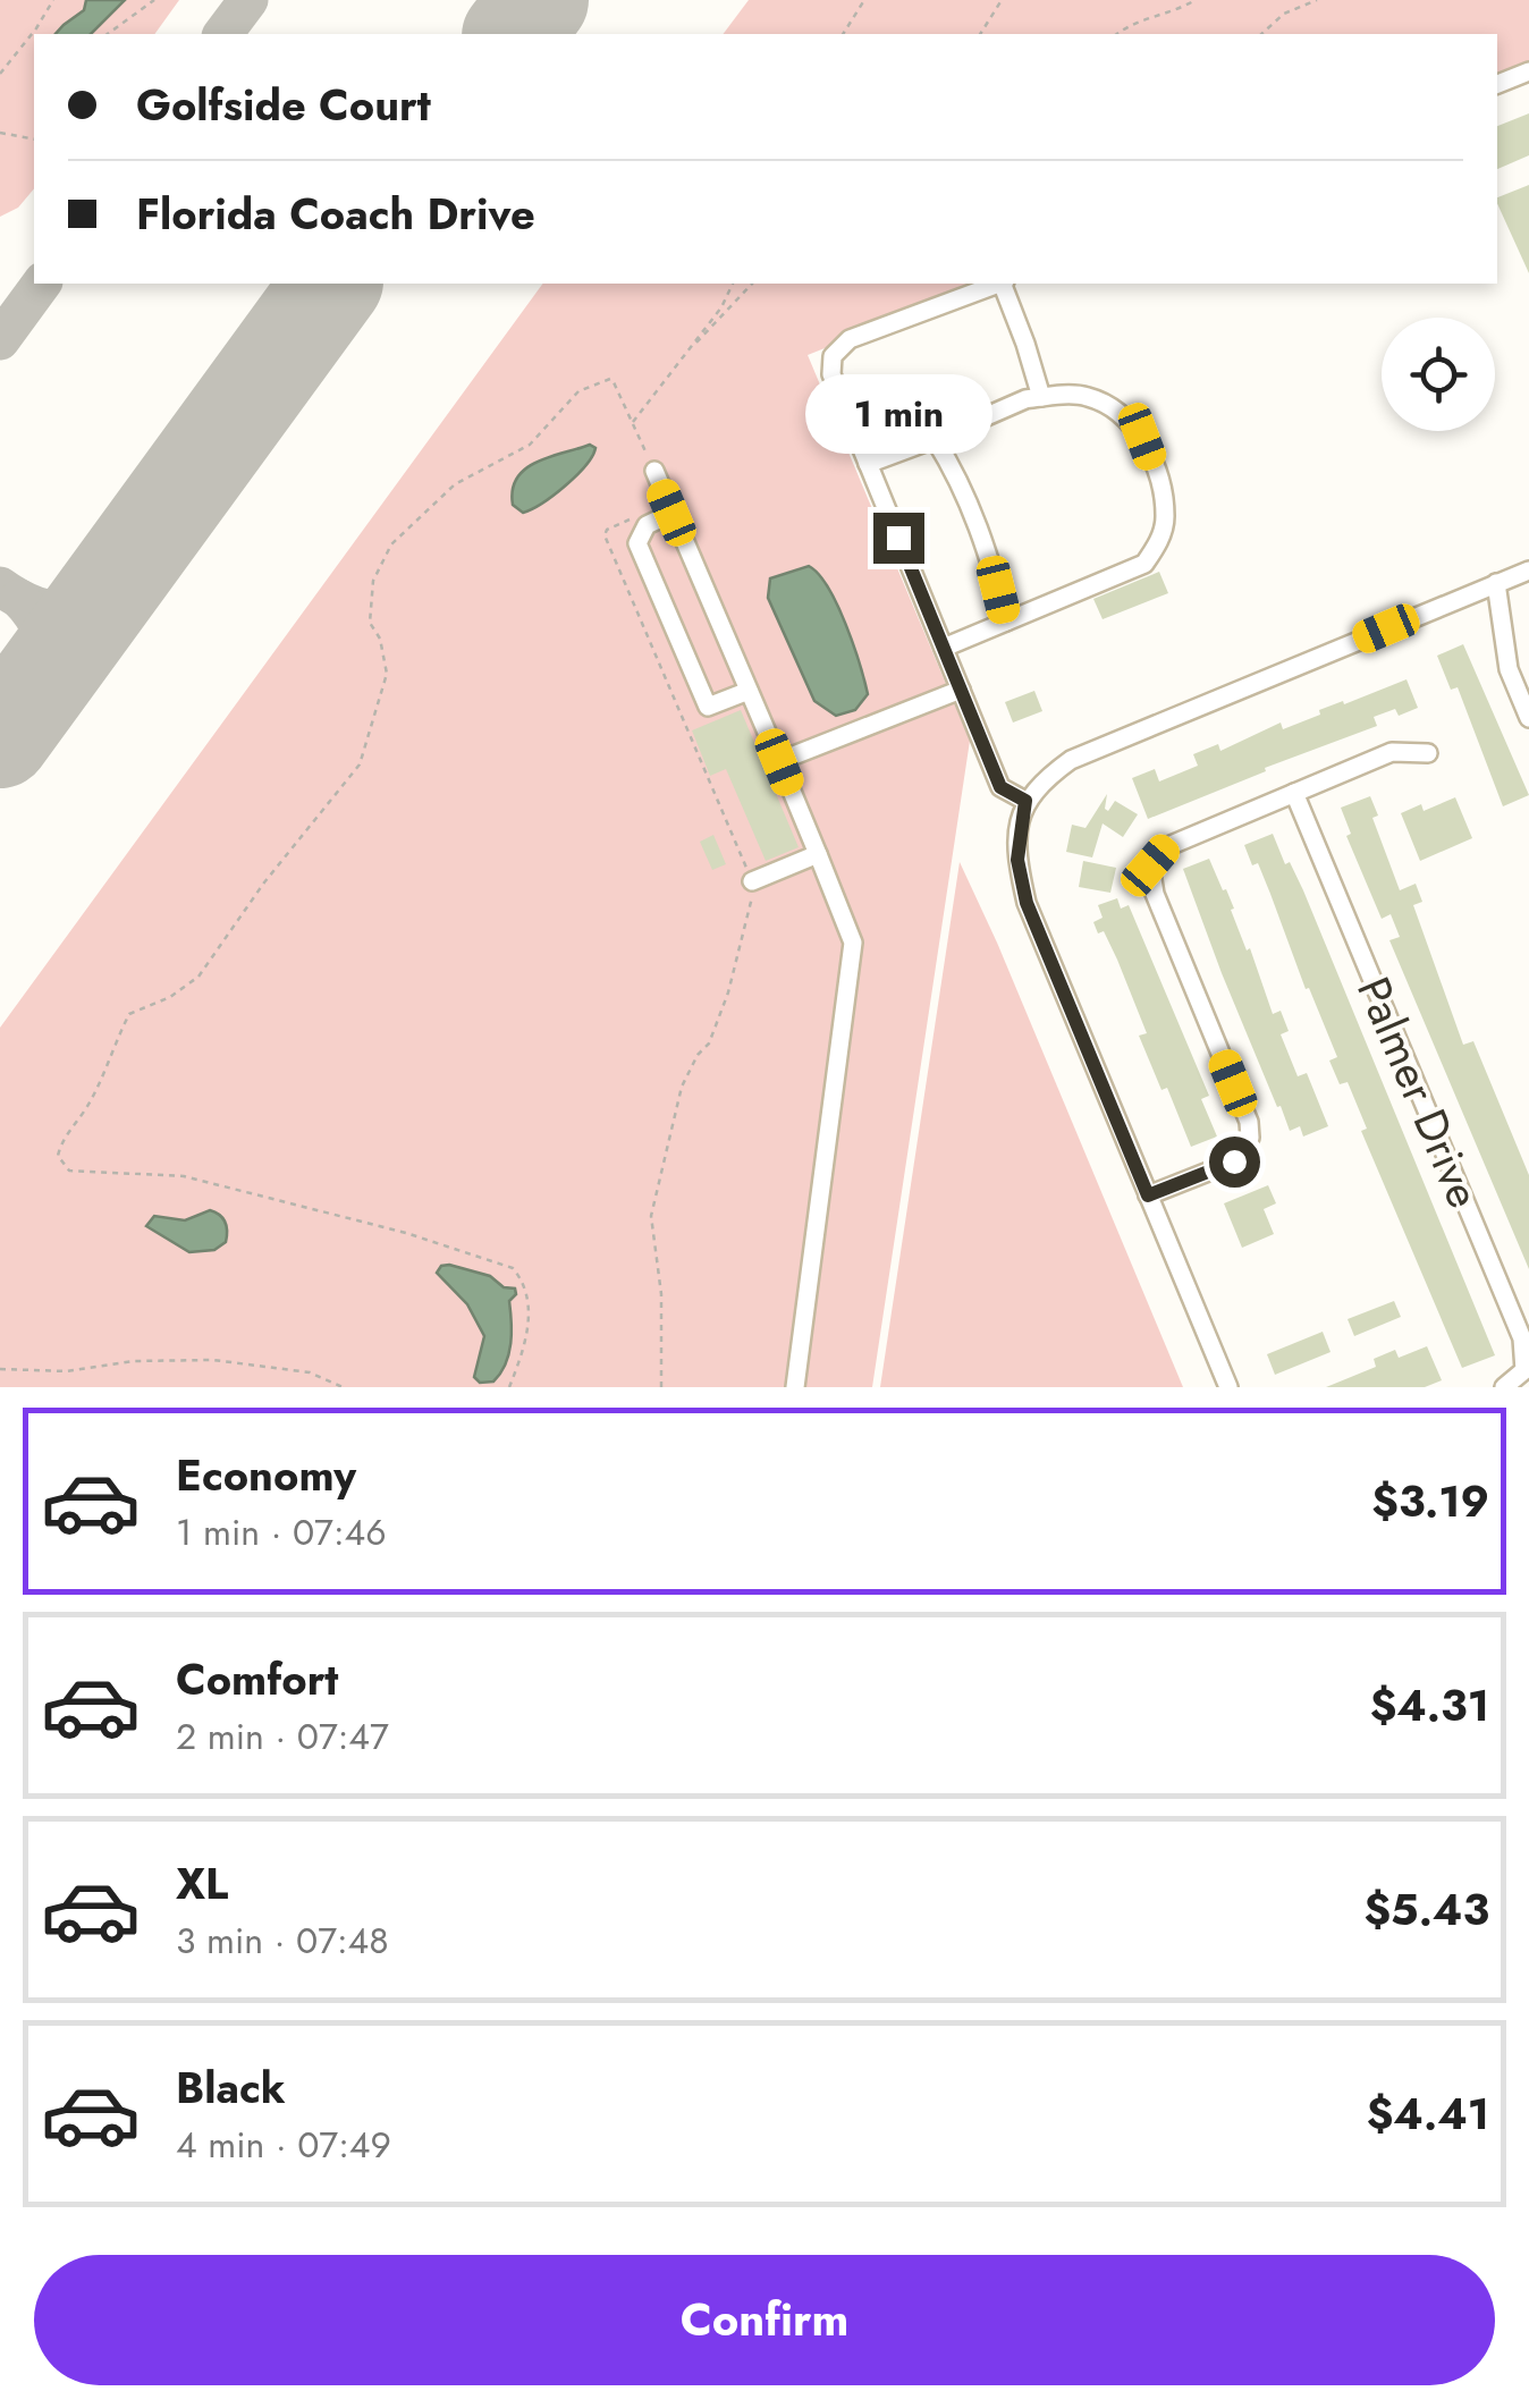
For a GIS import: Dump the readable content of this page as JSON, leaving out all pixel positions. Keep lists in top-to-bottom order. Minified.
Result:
{"streets":{"street":["Palmer Drive"]},"page":{"banner":["Golfside Court","Florida Coach Drive"],"bubble":"1 min","list":[{"name":"Economy","note":"1 min · 07:46","value":"$3.19"},{"name":"Comfort","note":"2 min · 07:47","value":"$4.31"},{"name":"XL","note":"3 min · 07:48","value":"$5.43"},{"name":"Black","note":"4 min · 07:49","value":"$4.41"}],"buttons":"Confirm"}}
